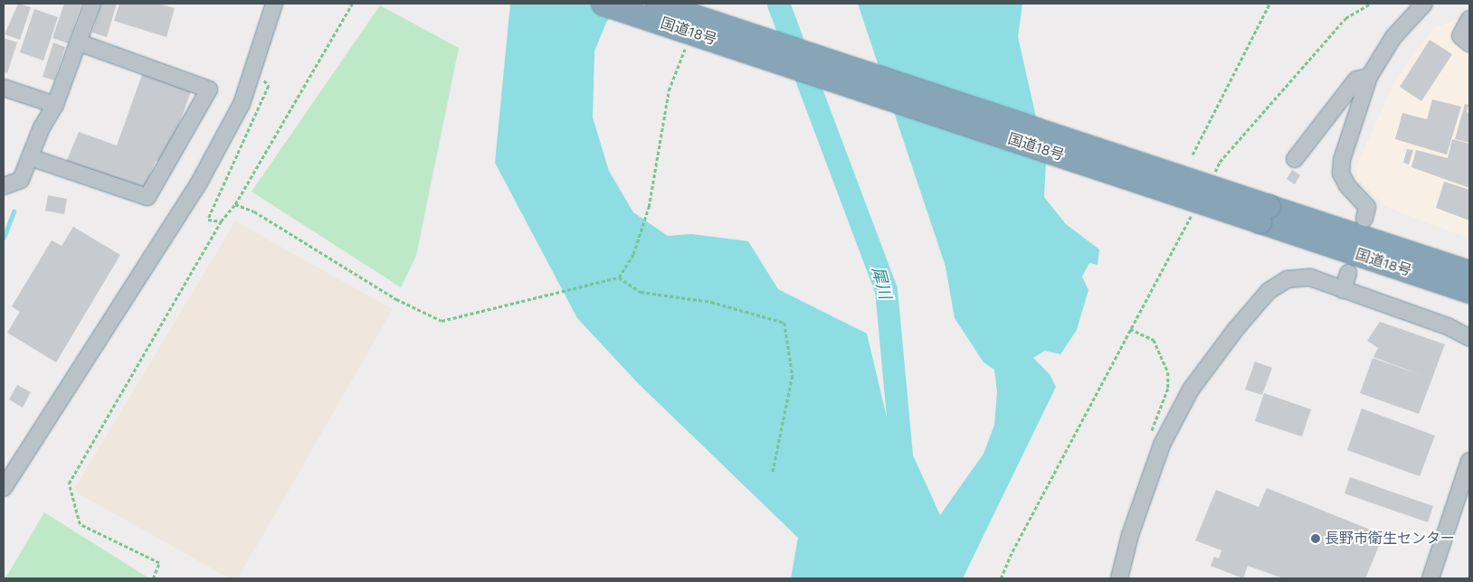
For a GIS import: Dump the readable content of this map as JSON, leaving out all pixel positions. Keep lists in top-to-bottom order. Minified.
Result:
{"streets":{"highway":["国道18号"]},"water":["犀川"],"places":["長野市衛生センター"]}
